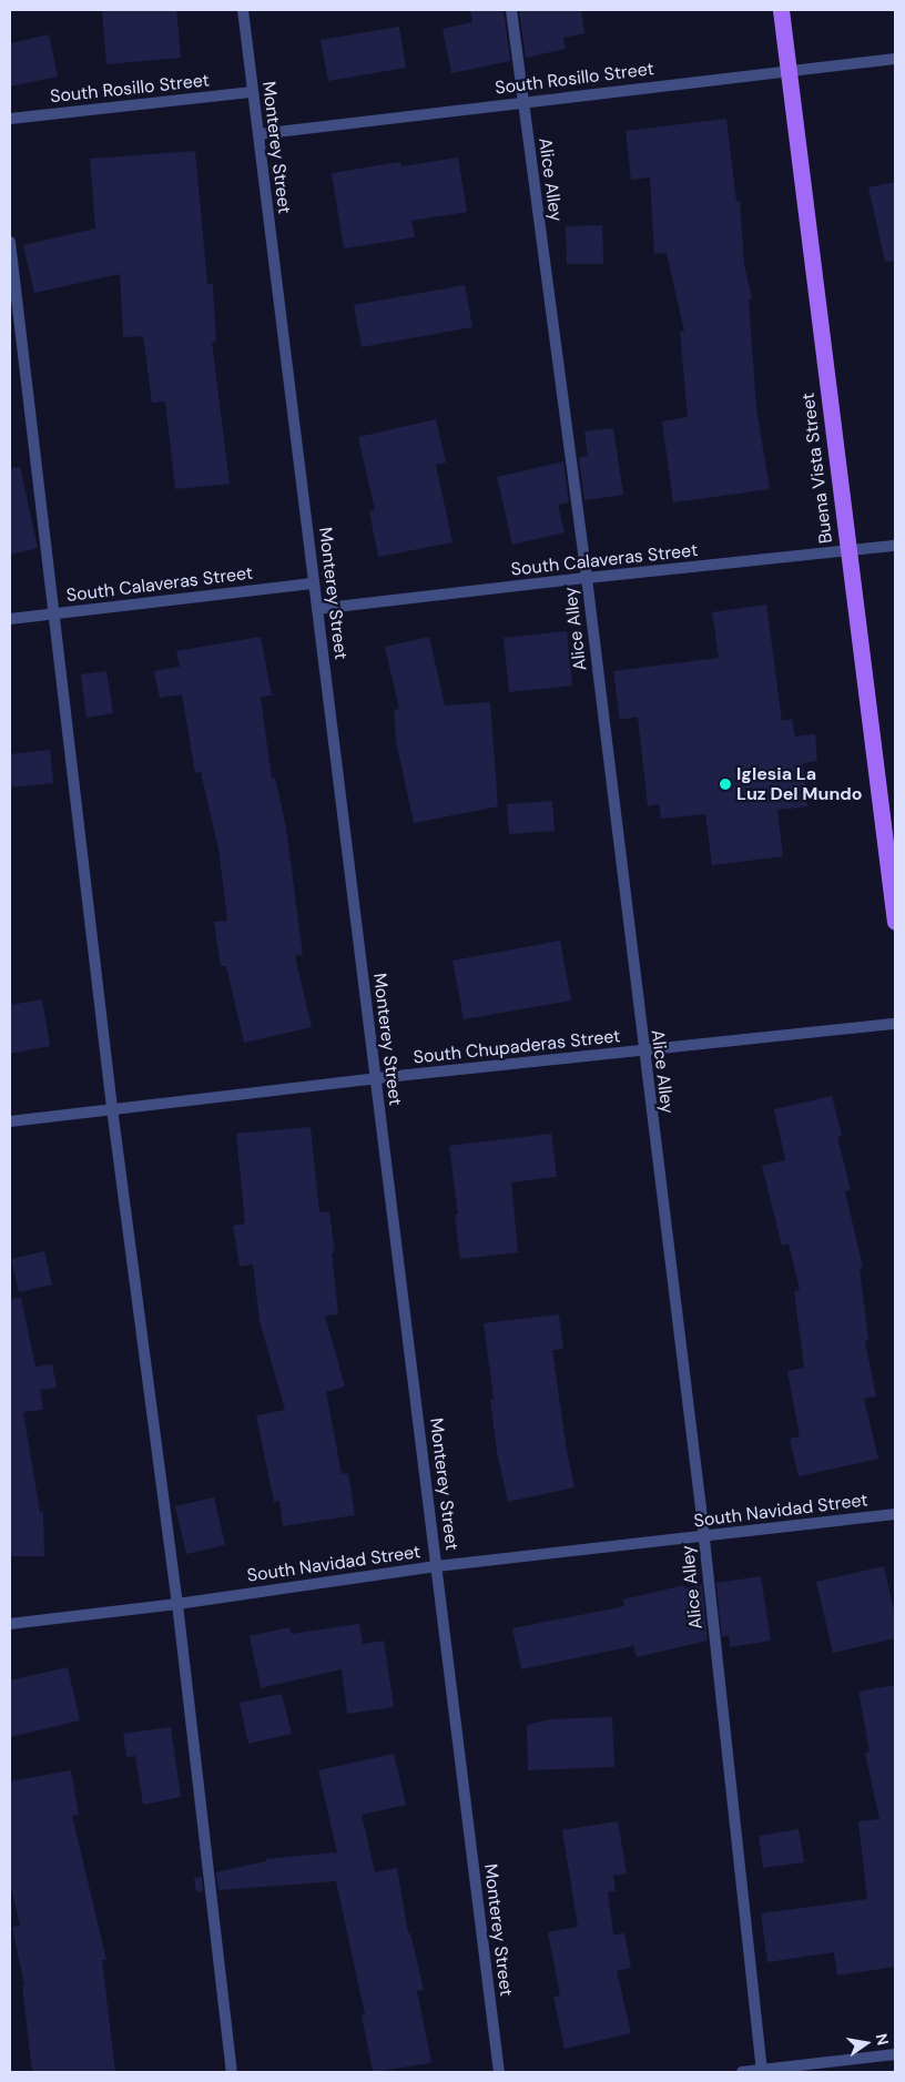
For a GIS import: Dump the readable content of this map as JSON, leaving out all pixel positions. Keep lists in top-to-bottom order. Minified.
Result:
{"streets":{"main road":["Buena Vista Street"],"street":["South Rosillo Street","Monterey Street","Alice Alley","South Calaveras Street","South Chupaderas Street","South Navidad Street"]},"crossings":[["South Rosillo Street","Monterey Street"],["South Rosillo Street","Alice Alley"],["South Rosillo Street","Buena Vista Street"],["Monterey Street","South Calaveras Street"],["Monterey Street","South Chupaderas Street"],["Monterey Street","South Navidad Street"],["Alice Alley","South Calaveras Street"],["Alice Alley","South Chupaderas Street"],["Alice Alley","South Navidad Street"],["Buena Vista Street","South Calaveras Street"]],"places":["Iglesia La Luz Del Mundo"],"north":"right"}
